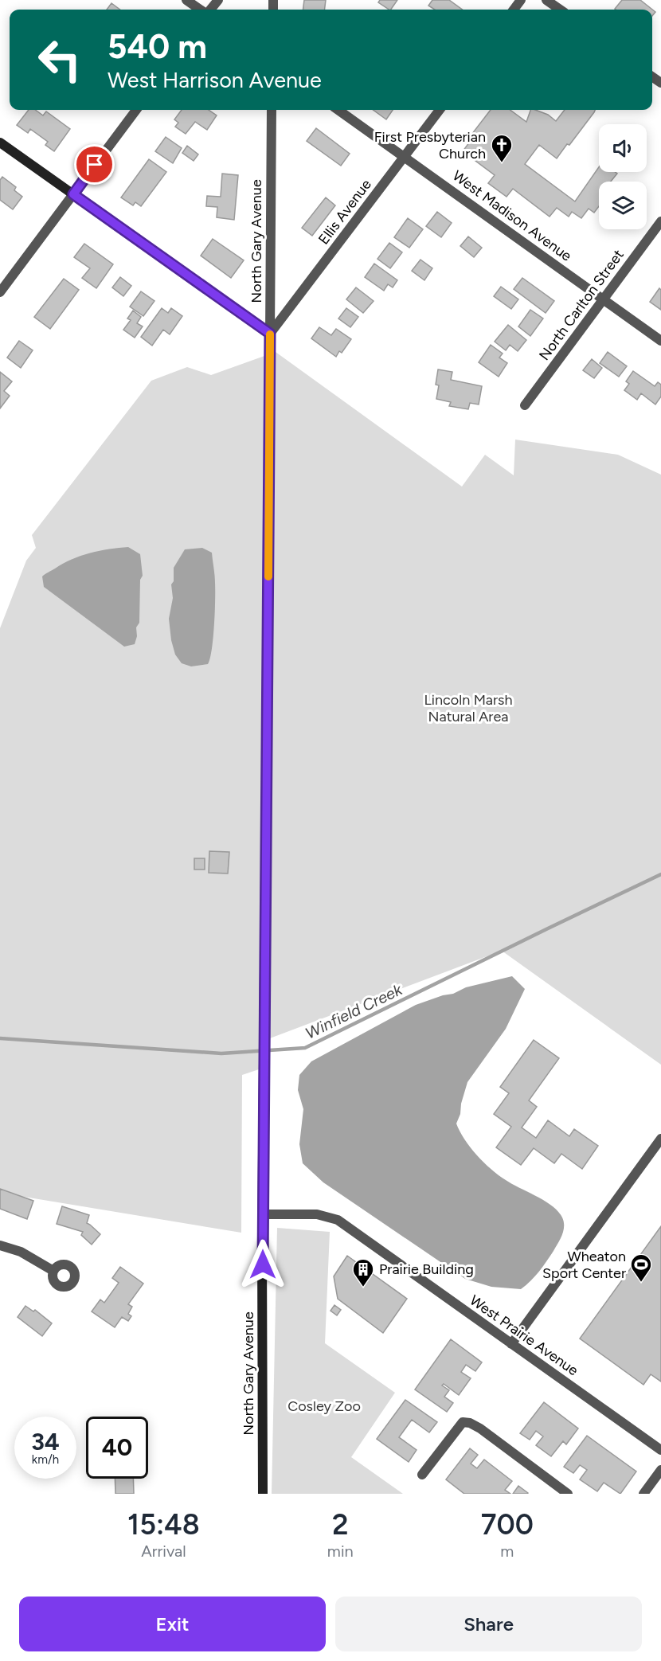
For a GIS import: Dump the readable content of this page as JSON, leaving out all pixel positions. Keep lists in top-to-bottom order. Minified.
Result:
{"streets":{"street":["Ellis Avenue","West Madison Avenue","North Gary Avenue","North Carlton Street","West Prairie Avenue"]},"crossings":[["Ellis Avenue","West Madison Avenue"],["Ellis Avenue","North Gary Avenue"],["West Madison Avenue","North Carlton Street"],["North Gary Avenue","West Prairie Avenue"]],"water":["Winfield Creek"],"parks":["Lincoln Marsh Natural Area","Cosley Zoo"],"places":{"church":["First Presbyterian Church"],"sports":["Wheaton Sport Center"],"building":["Prairie Building"]},"page":{"turn":["540 m","West Harrison Avenue"],"speed":"34 km/h","limit":"40","eta":["15:48","Arrival","2","min","700","m"],"buttons":["Exit","Share"]}}
